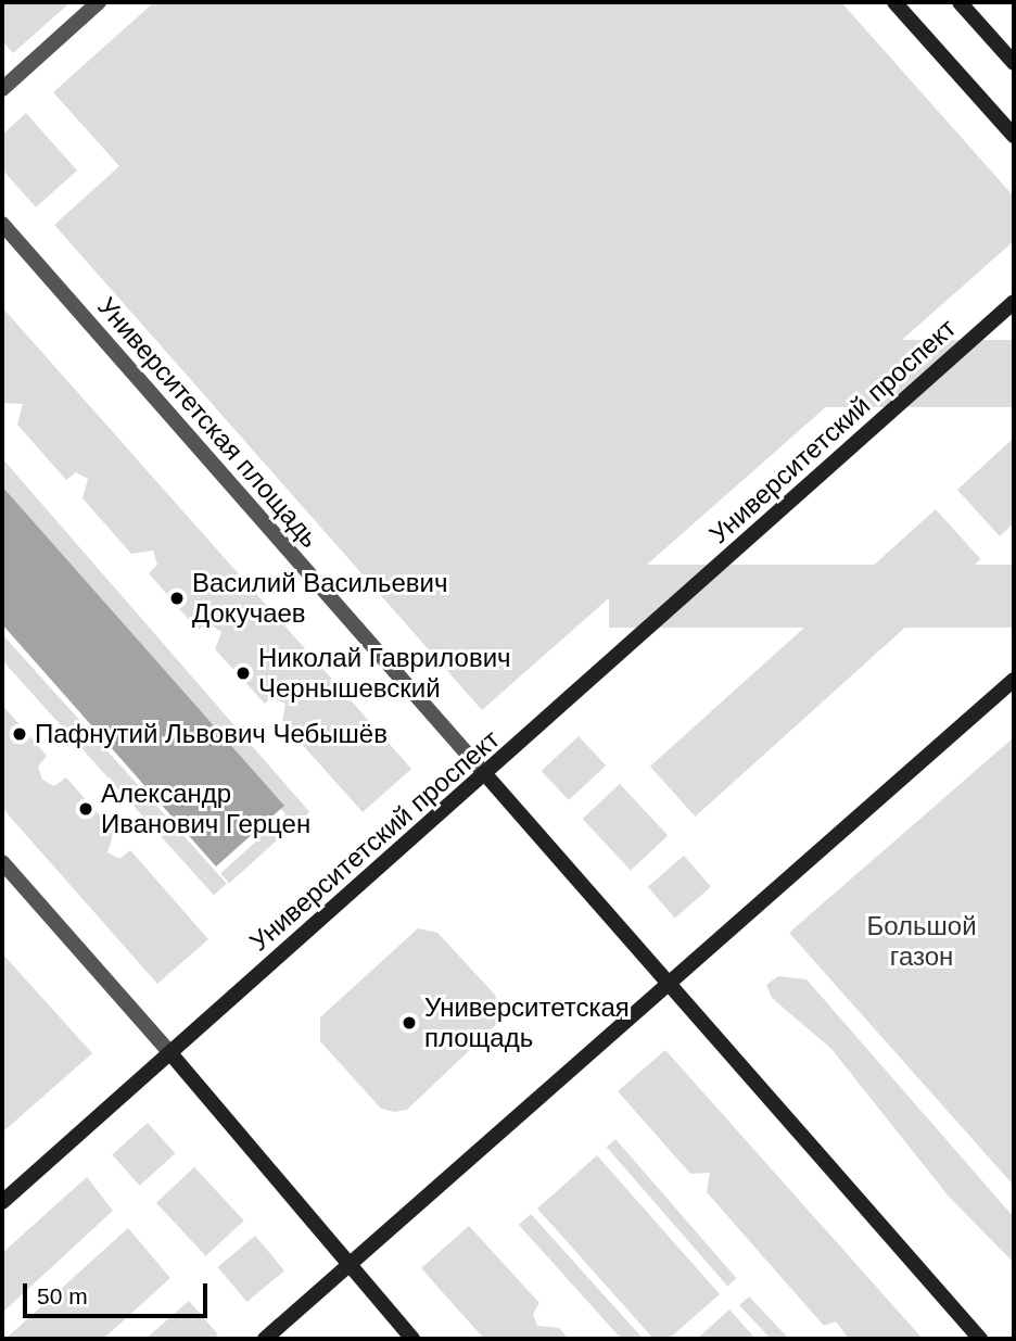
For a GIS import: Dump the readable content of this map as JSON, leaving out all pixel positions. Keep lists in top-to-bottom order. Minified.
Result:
{"streets":{"main road":["Университетская площадь","Университетский проспект"]},"crossings":[["Университетская площадь","Университетский проспект"]],"parks":["Большой газон"],"places":["Василий Васильевич Докучаев","Николай Гаврилович Чернышевский","Пафнутий Львович Чебышёв","Александр Иванович Герцен","Университетская площадь"],"scale_bar":"50 m"}
